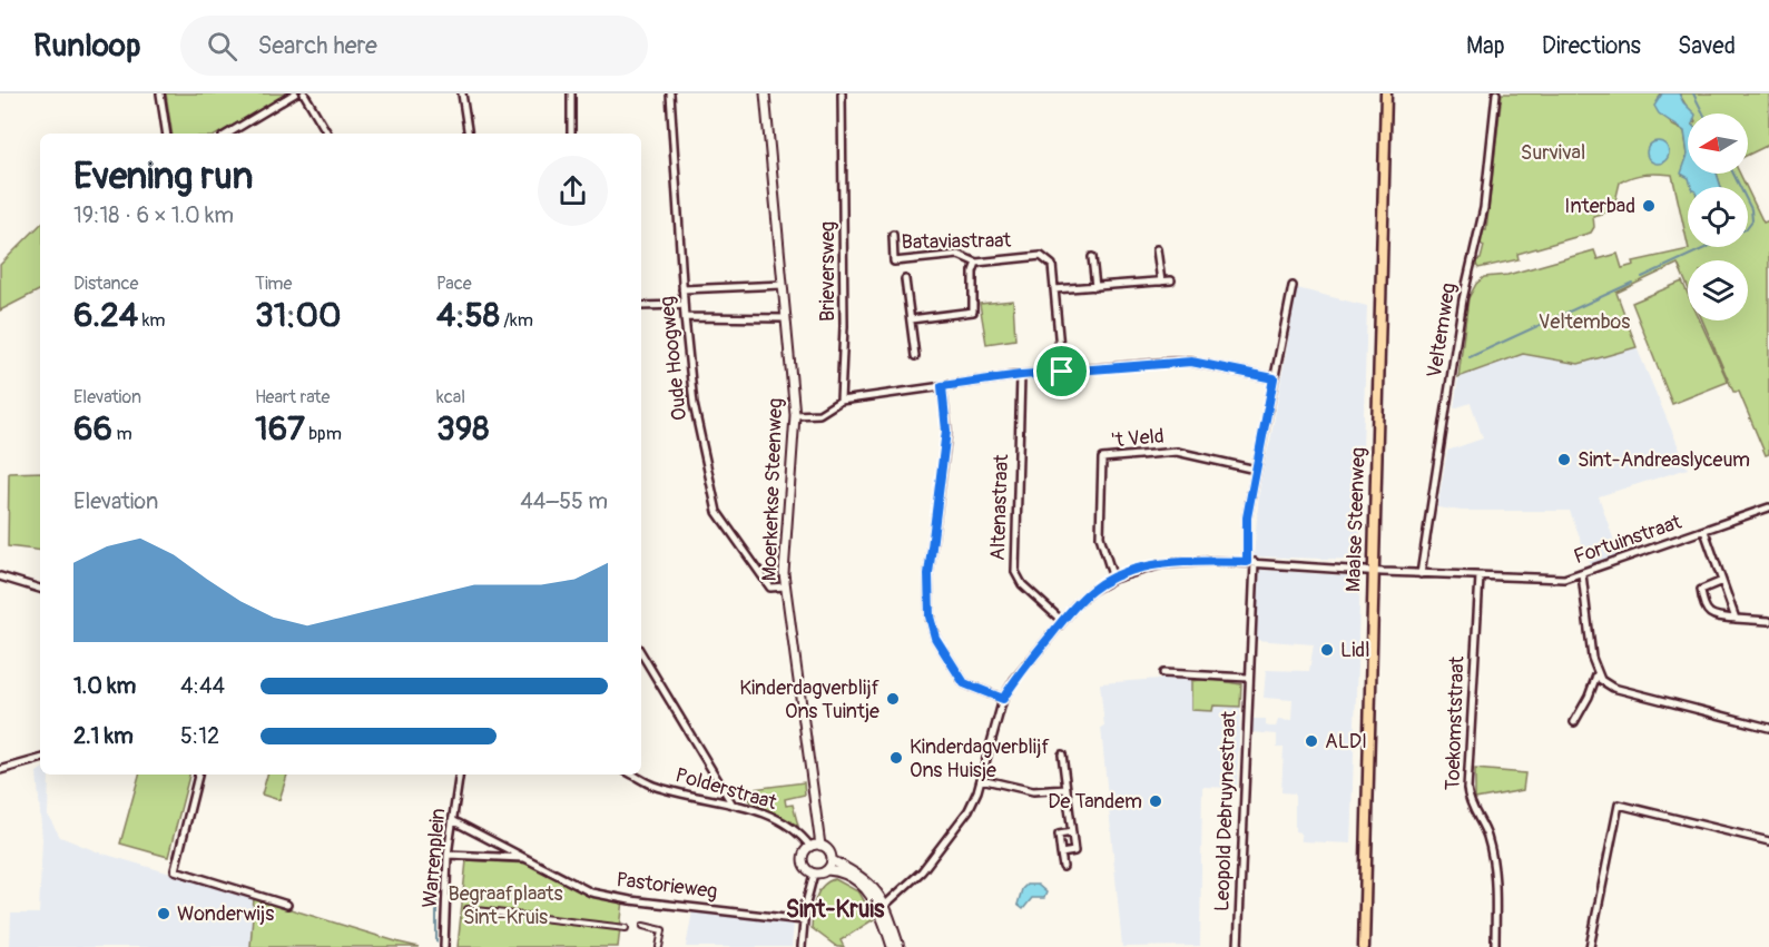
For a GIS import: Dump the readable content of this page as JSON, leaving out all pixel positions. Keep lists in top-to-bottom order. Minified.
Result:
{"streets":{"main road":["Maalse Steenweg"],"street":["Bataviastraat","Brieversweg","Veltemweg","Oude Hoogweg","'t Veld","Moerkerkse Steenweg","Altenastraat","Fortuinstraat","Toekomststraat","Polderstraat","Leopold Debruynestraat","Warrenplein","Pastorieweg"]},"crossings":[["Veltemweg","Fortuinstraat"],["Oude Hoogweg","Moerkerkse Steenweg"],["'t Veld","Fortuinstraat"],["Moerkerkse Steenweg","Polderstraat"],["Altenastraat","Fortuinstraat"],["Maalse Steenweg","Fortuinstraat"],["Fortuinstraat","Toekomststraat"],["Fortuinstraat","Leopold Debruynestraat"],["Warrenplein","Pastorieweg"]],"districts":["Sint-Kruis"],"parks":["Survival","Veltembos","Begraafplaats Sint-Kruis"],"places":["Interbad","Sint-Andreaslyceum","Lidl","Kinderdagverblijf Ons Tuintje","ALDI","Kinderdagverblijf Ons Huisje","De Tandem","Wonderwijs"],"north":"left","page":{"header":"Runloop","search":"Search here","nav":["Map","Directions","Saved"],"heading":["Evening run","19:18 · 6 × 1.0 km"],"stats":[["Distance","6.24 km"],["Time","31:00"],["Pace","4:58 /km"],["Elevation","66 m"],["Heart rate","167 bpm"],["kcal","398"]],"chart":["Elevation","44–55 m"],"list":[{"name":"1.0 km","note":"4:44"},{"name":"2.1 km","note":"5:12"}]}}
